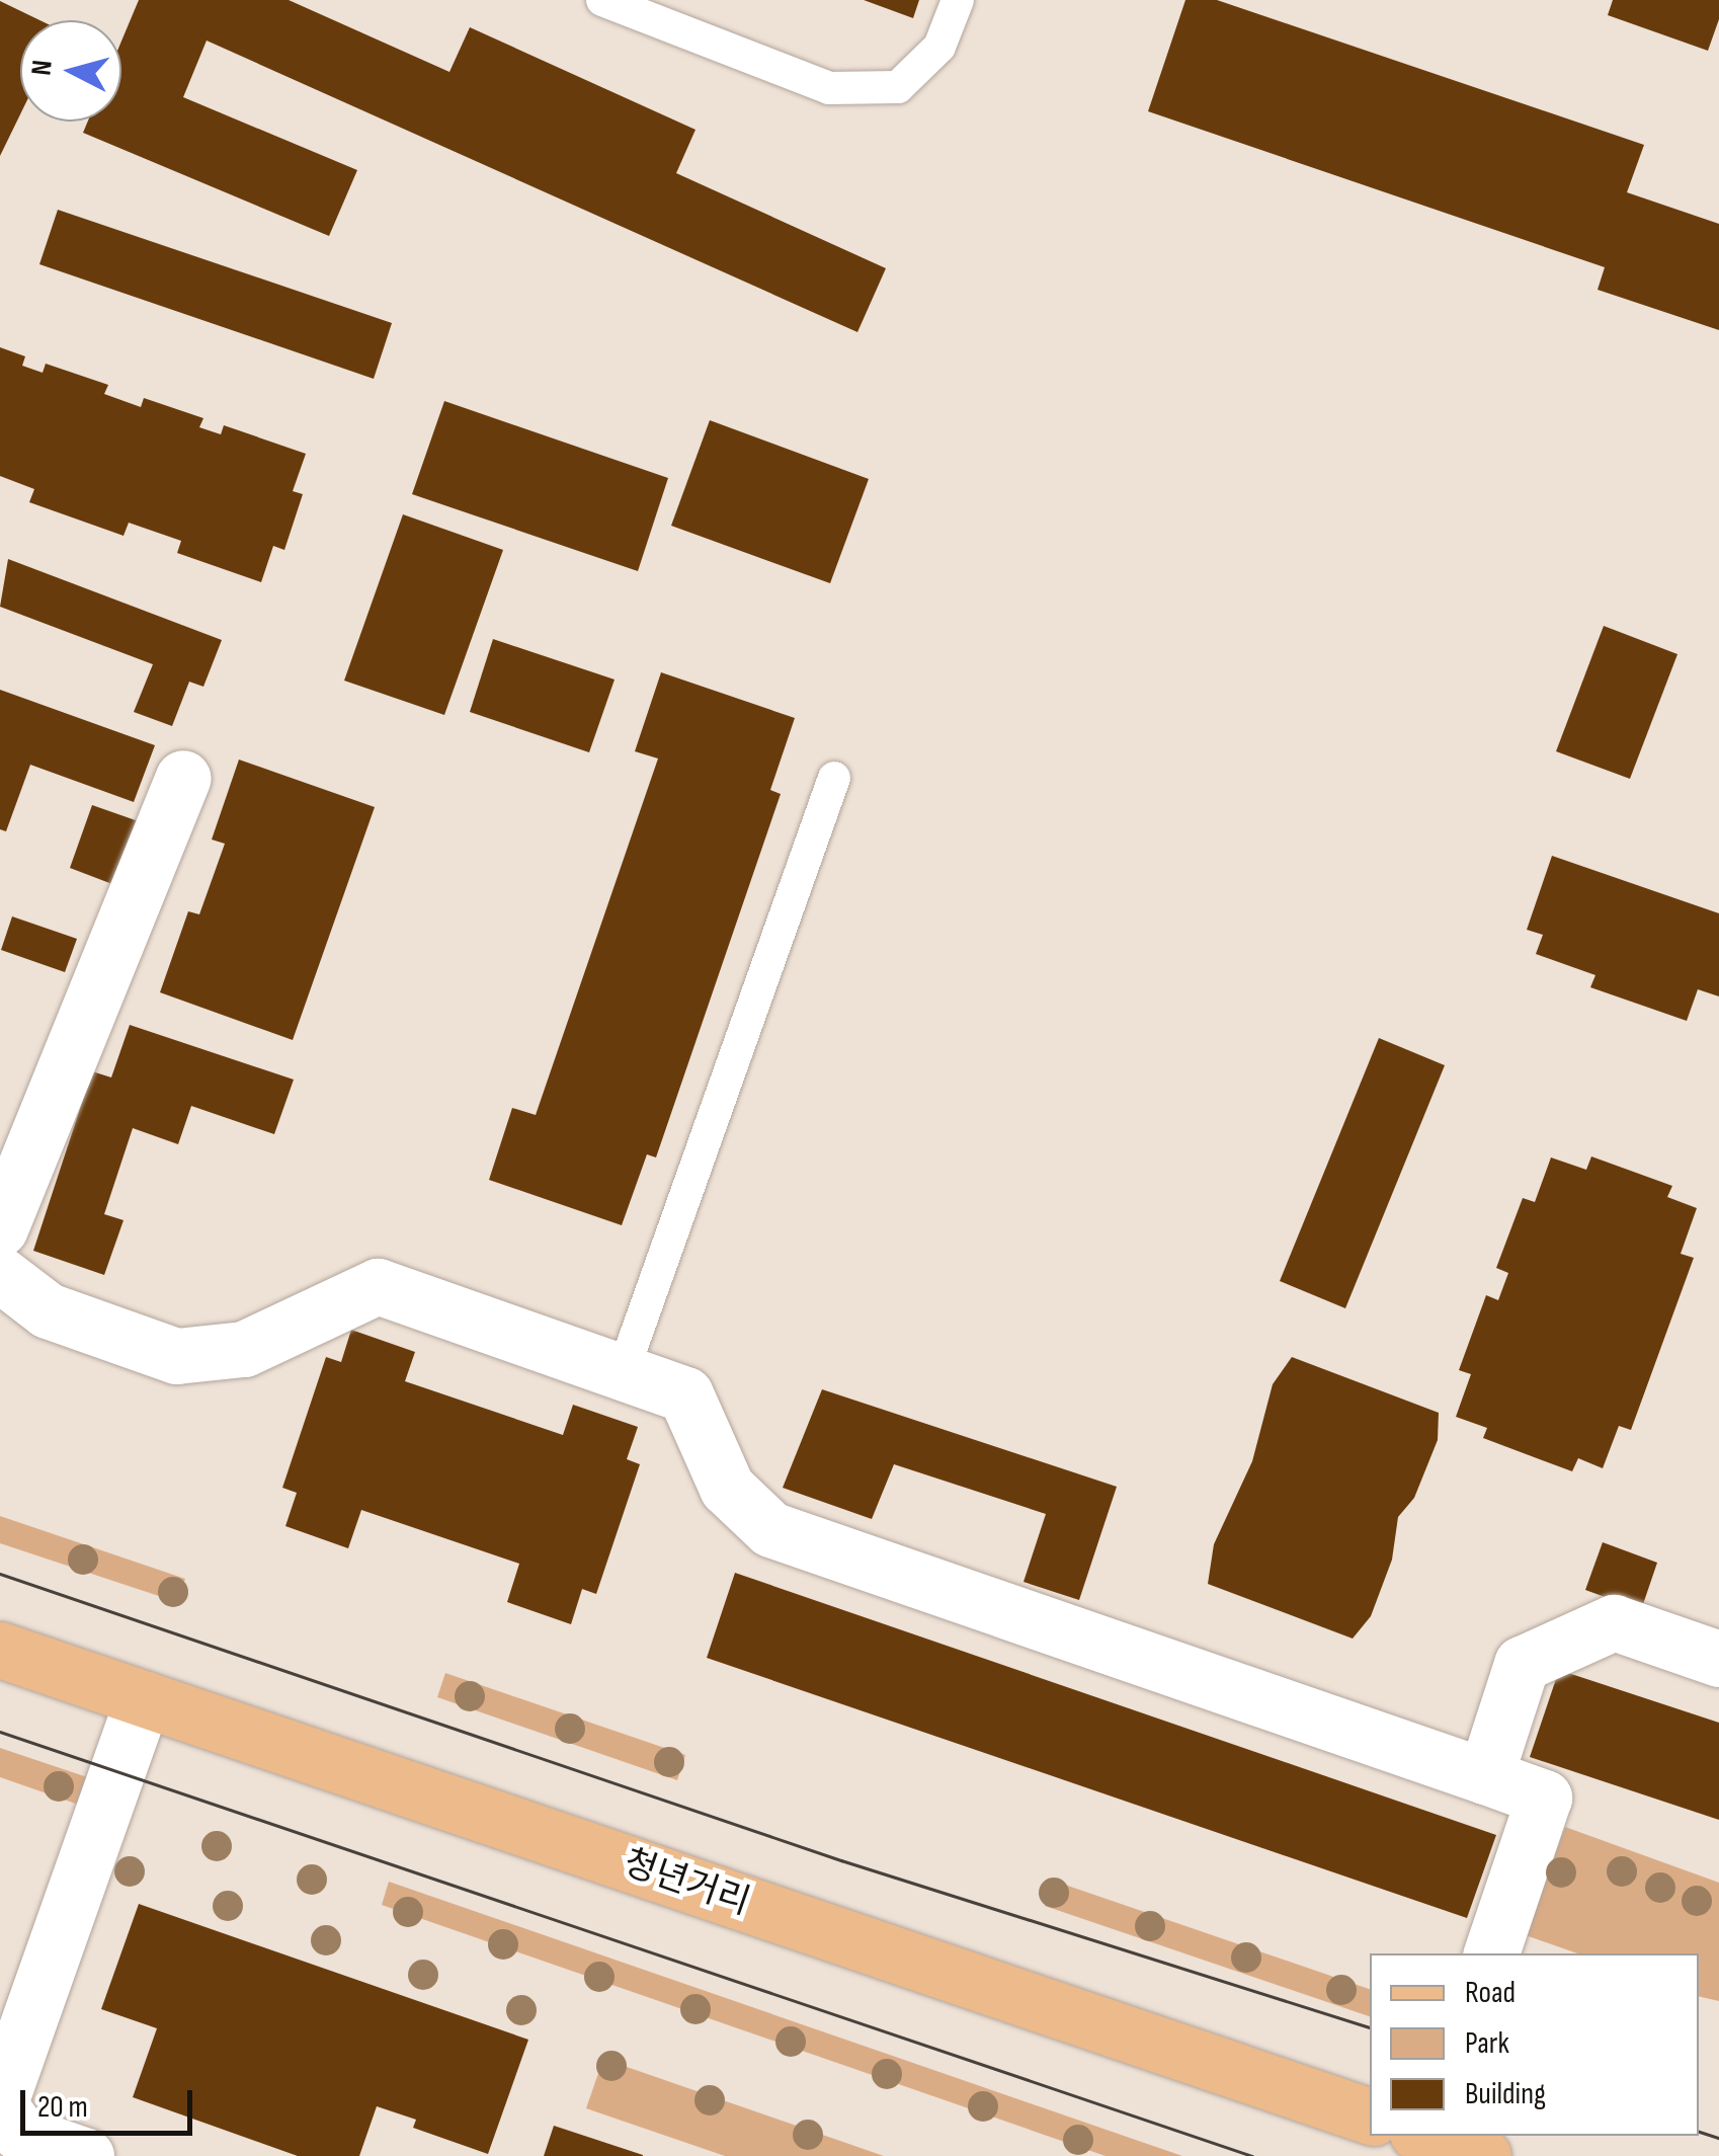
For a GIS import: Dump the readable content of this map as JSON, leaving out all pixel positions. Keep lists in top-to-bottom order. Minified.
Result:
{"streets":{"main road":["청년거리"]},"legend":["Road","Park","Building"],"scale_bar":"20 m","north":"left"}
